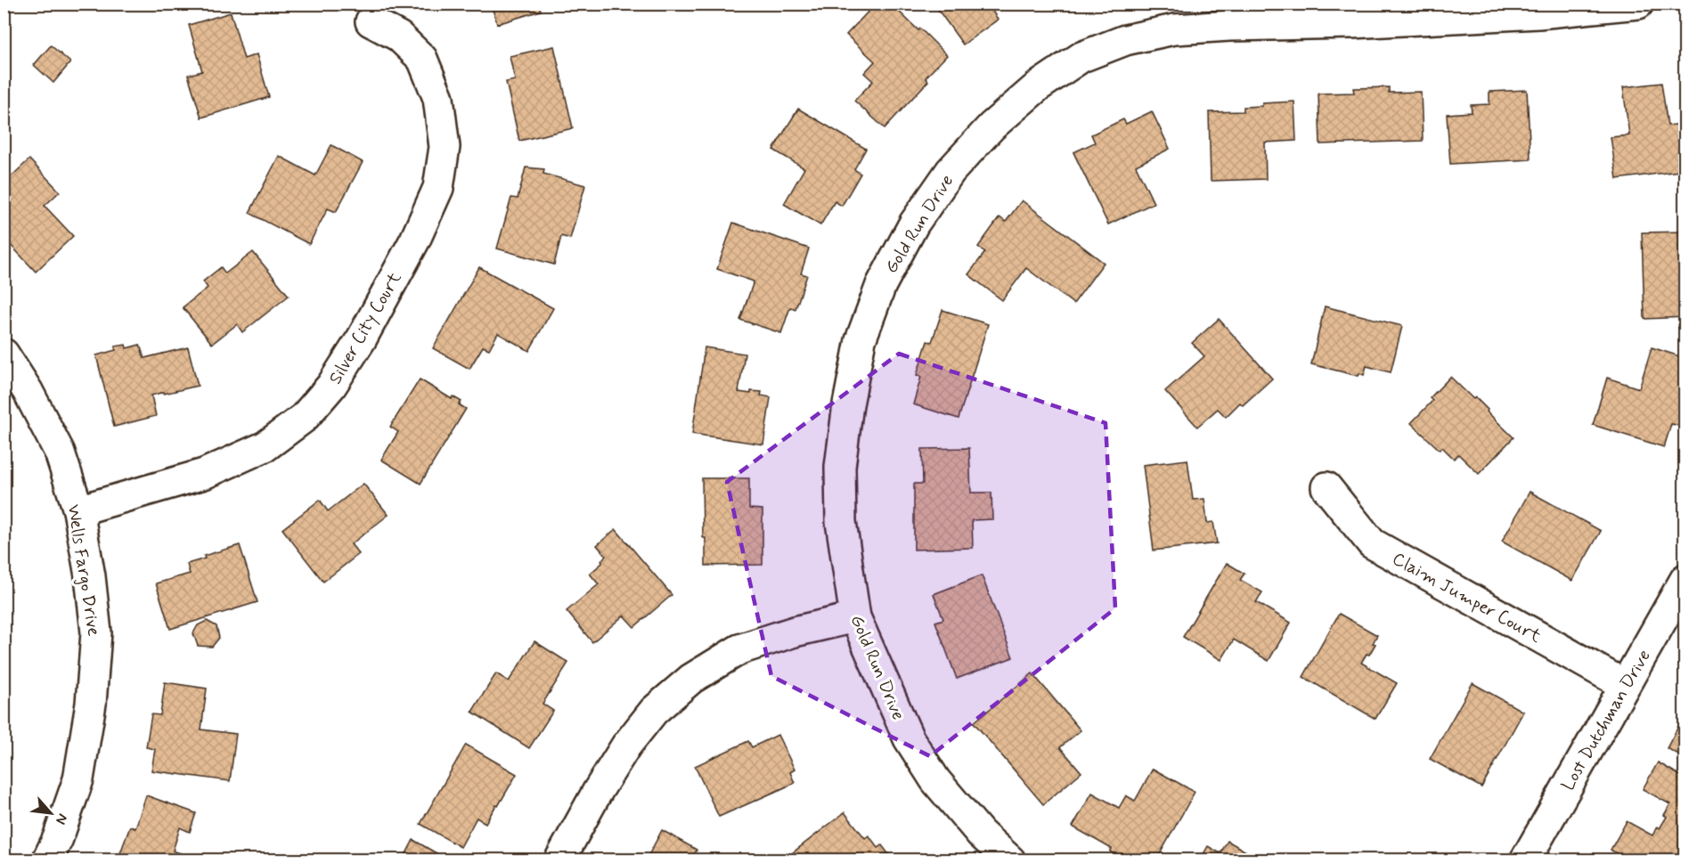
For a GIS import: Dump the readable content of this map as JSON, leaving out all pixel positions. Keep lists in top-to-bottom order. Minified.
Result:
{"streets":{"street":["Gold Run Drive","Silver City Court","Wells Fargo Drive","Claim Jumper Court","Lost Dutchman Drive"]},"crossings":[["Silver City Court","Wells Fargo Drive"],["Claim Jumper Court","Lost Dutchman Drive"]],"north":"bottom right"}
